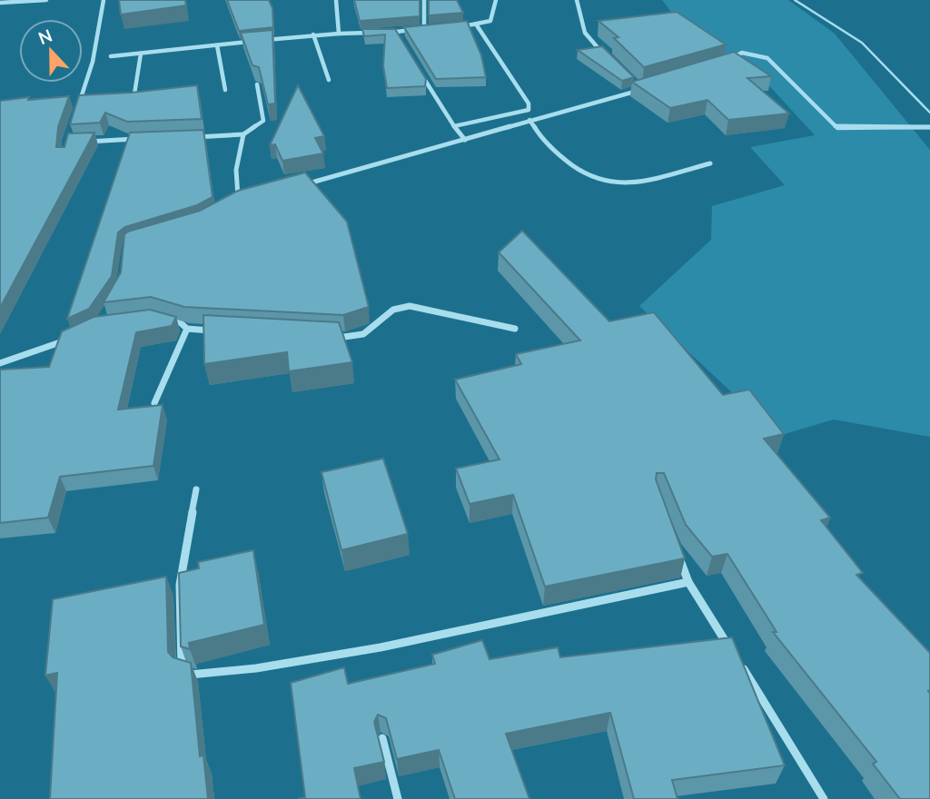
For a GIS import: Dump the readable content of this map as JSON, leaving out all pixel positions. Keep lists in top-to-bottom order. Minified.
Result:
{"north":"top"}
